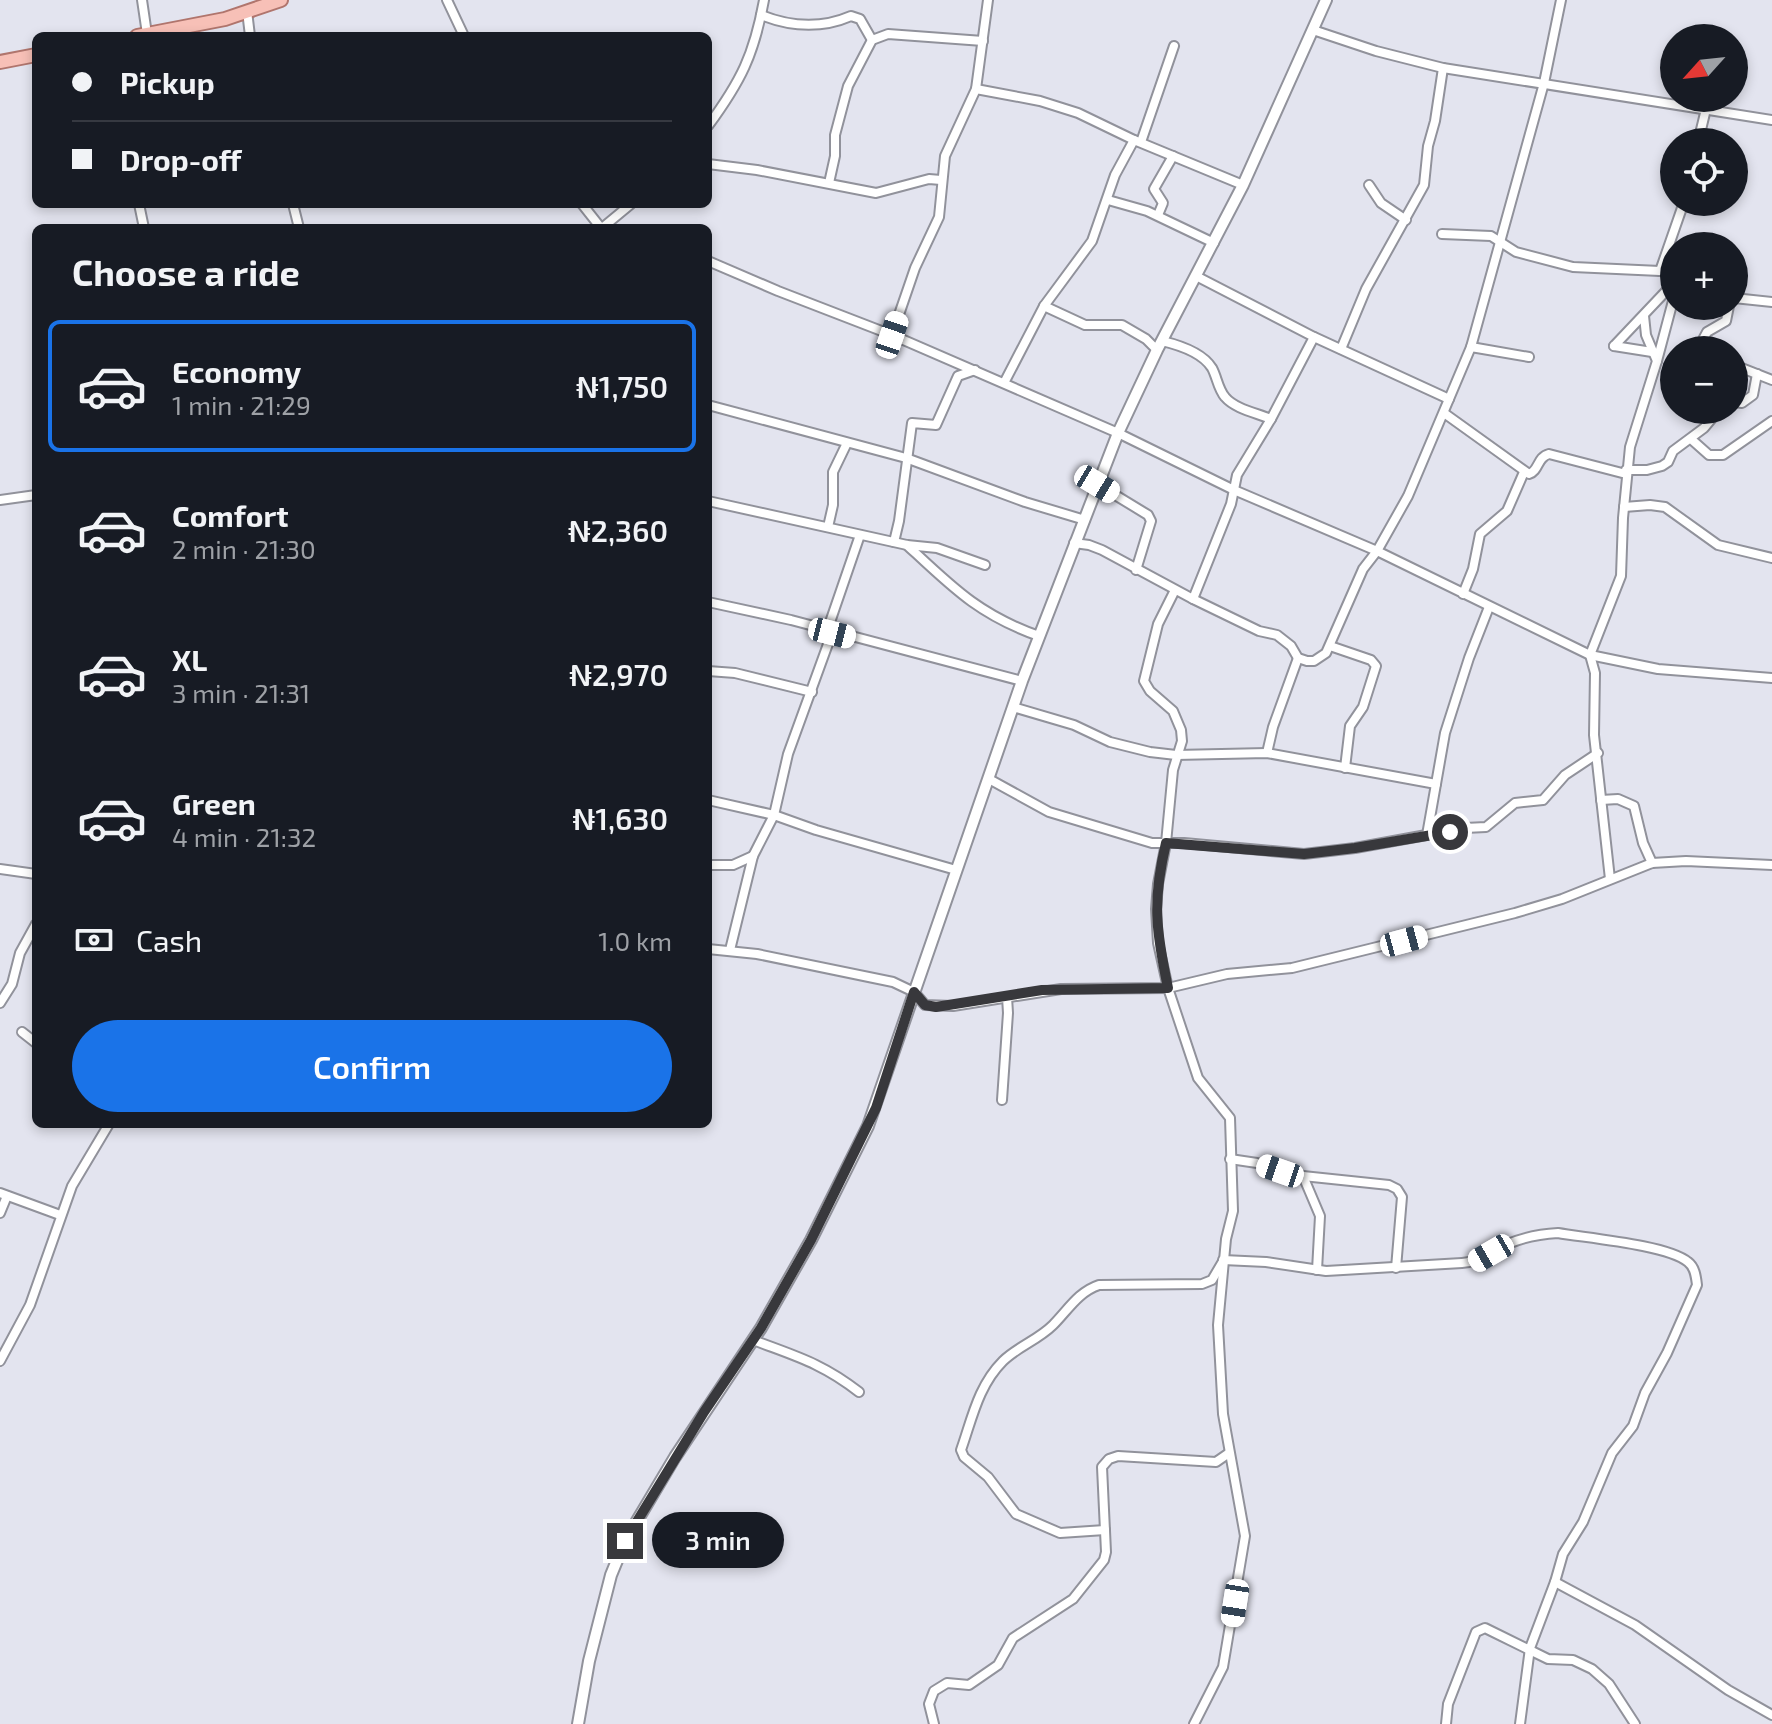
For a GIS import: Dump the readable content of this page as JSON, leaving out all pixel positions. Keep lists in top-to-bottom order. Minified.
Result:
{"north":"bottom left","page":{"map_buttons":["+","−"],"banner":["Pickup","Drop-off"],"heading":"Choose a ride","list":[{"name":"Economy","note":"1 min · 21:29","value":"₦1,750"},{"name":"Comfort","note":"2 min · 21:30","value":"₦2,360"},{"name":"XL","note":"3 min · 21:31","value":"₦2,970"},{"name":"Green","note":"4 min · 21:32","value":"₦1,630"}],"pay":["Cash","1.0 km"],"buttons":"Confirm","bubble":"3 min"}}
